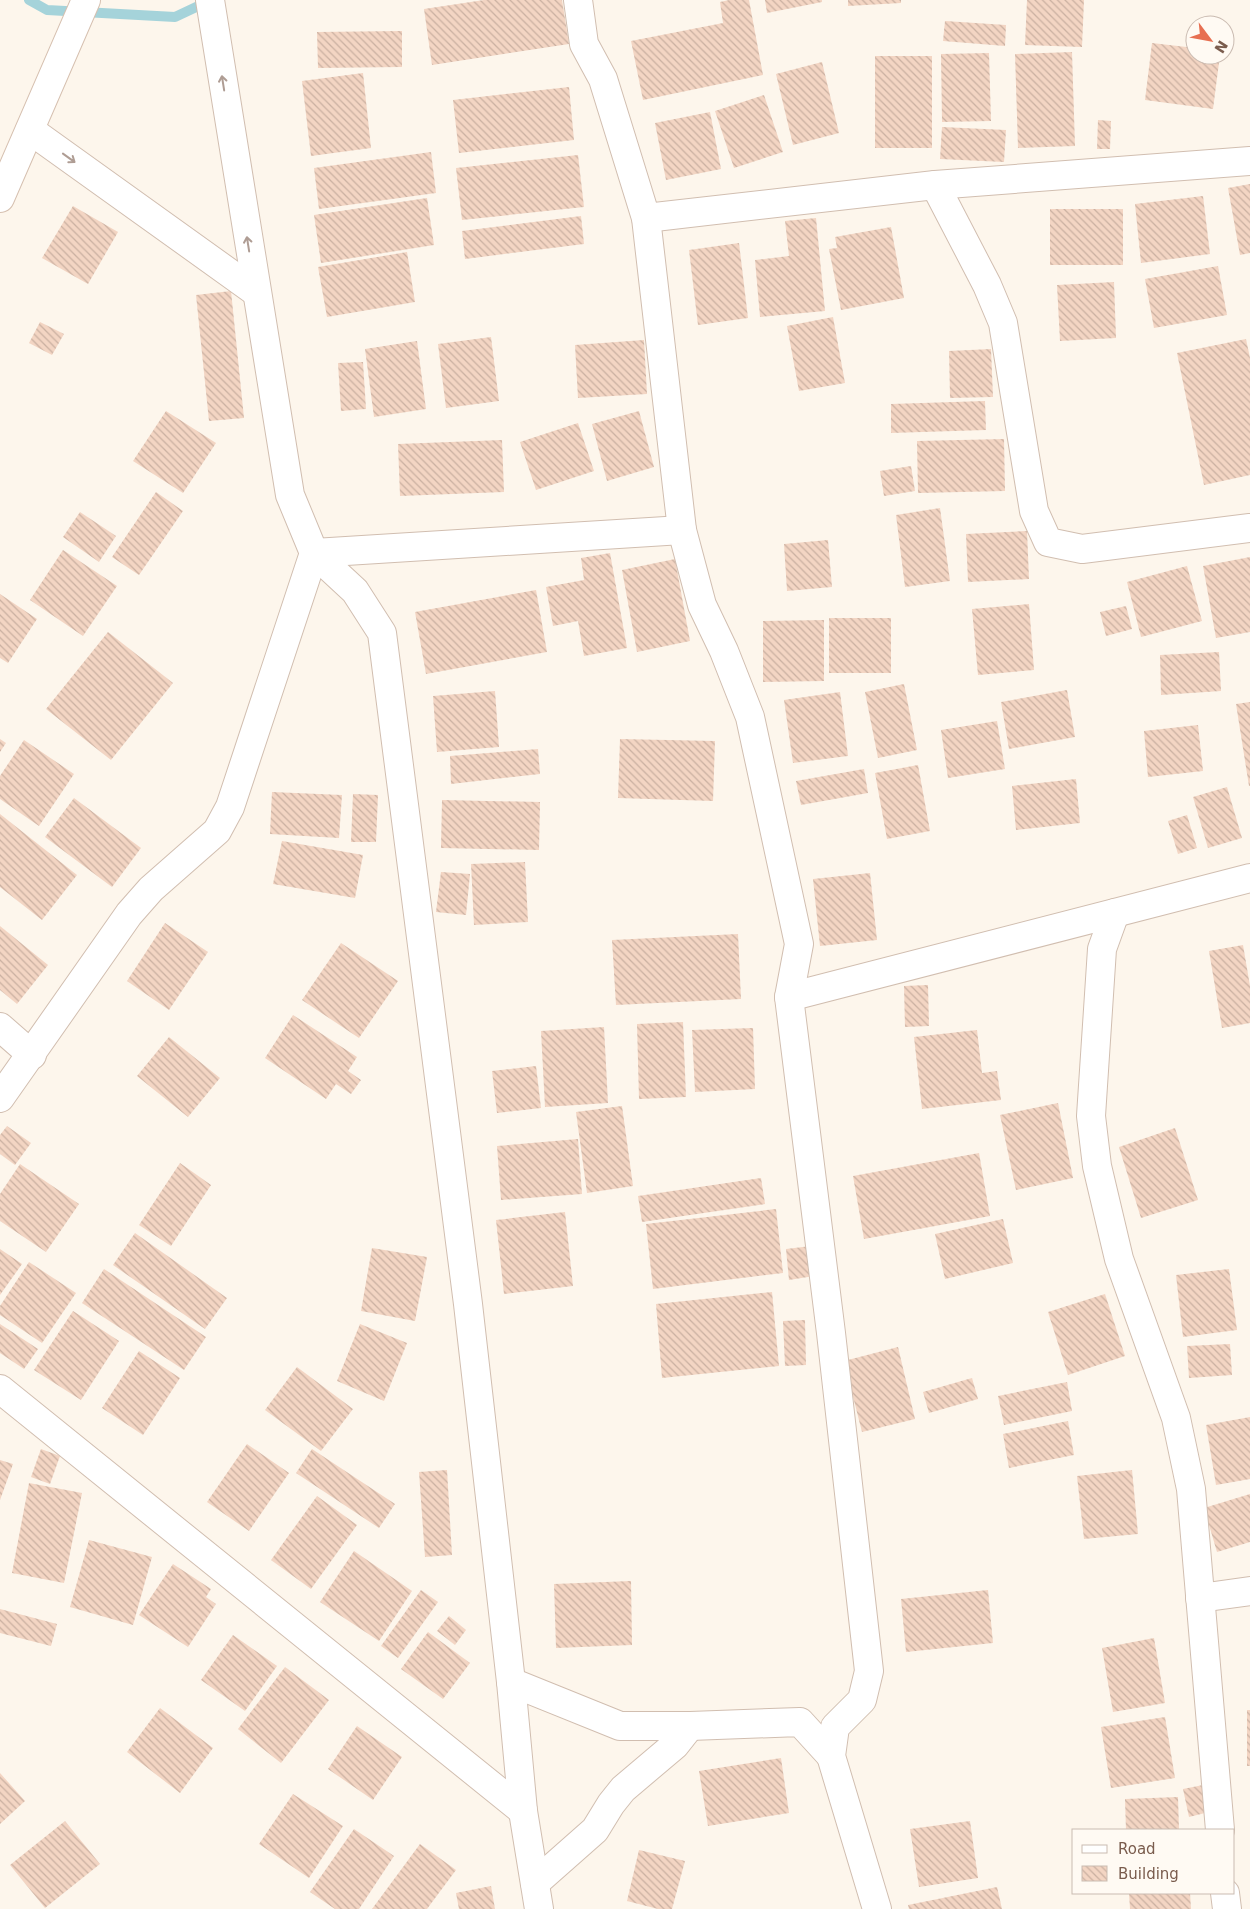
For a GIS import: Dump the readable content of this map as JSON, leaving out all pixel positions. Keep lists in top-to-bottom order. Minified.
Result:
{"legend":["Road","Building"],"north":"bottom right"}
